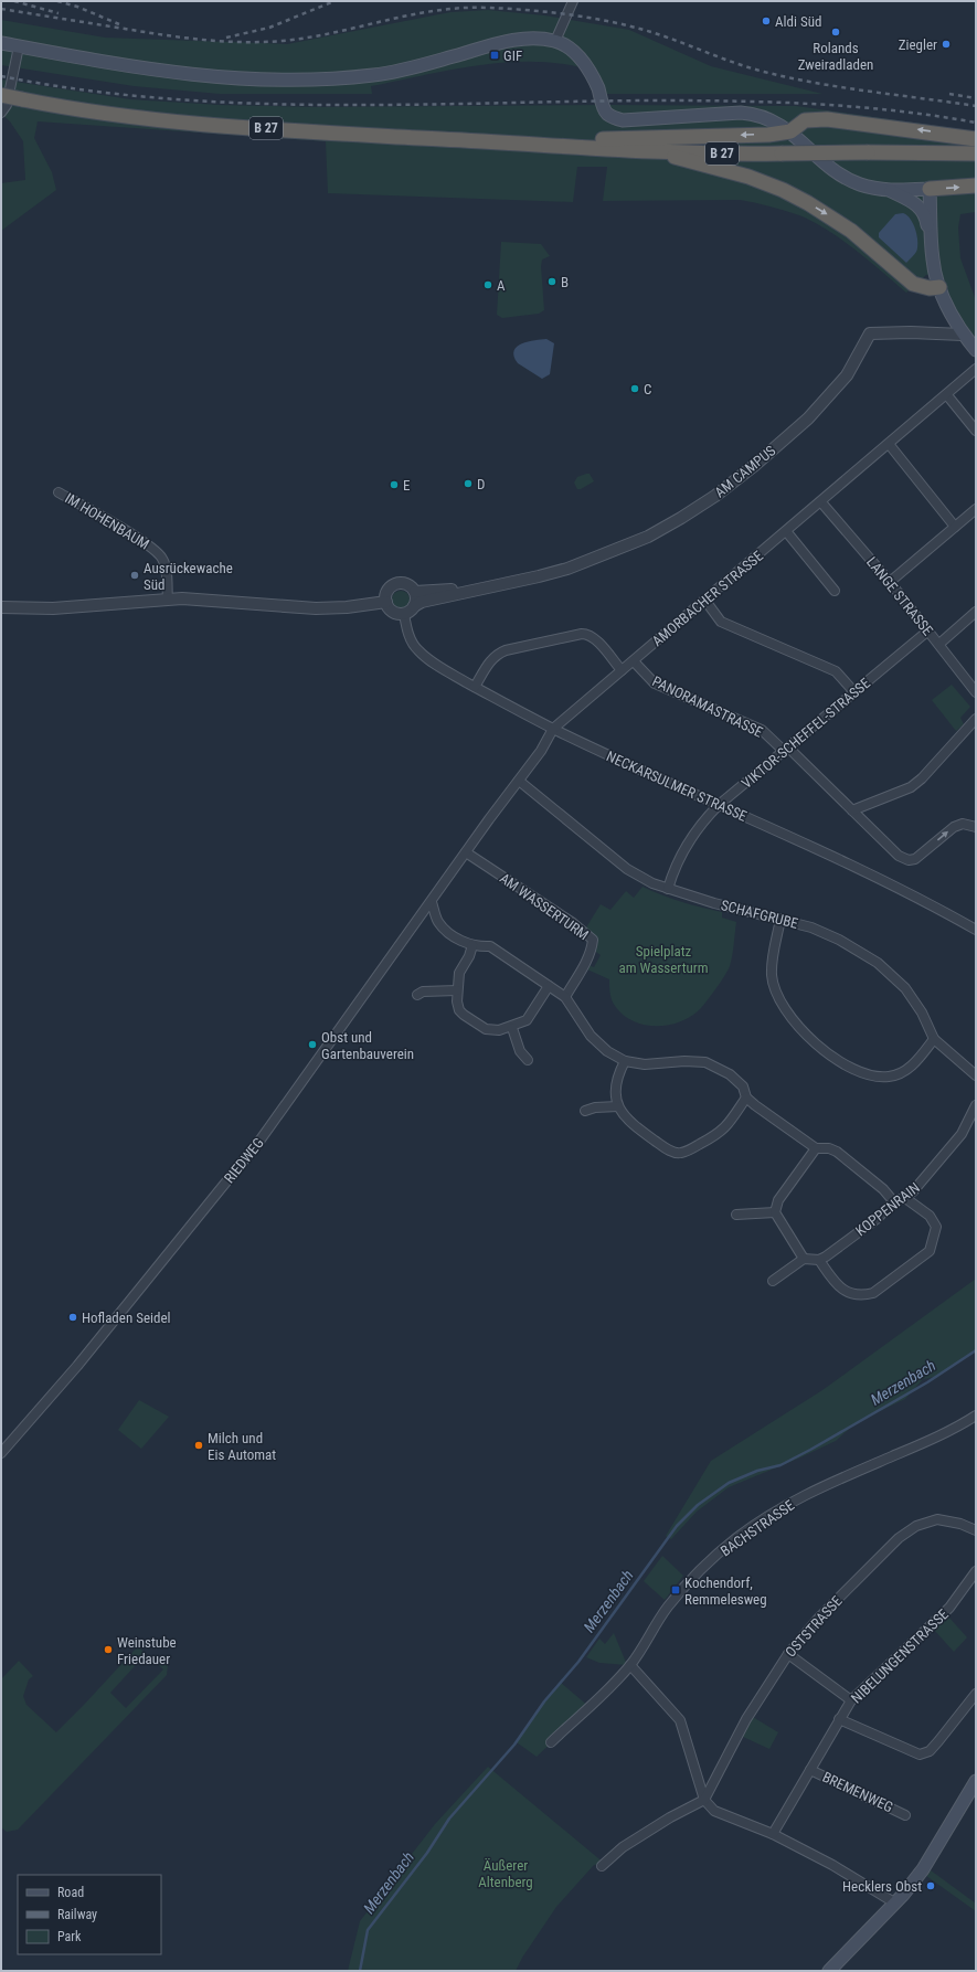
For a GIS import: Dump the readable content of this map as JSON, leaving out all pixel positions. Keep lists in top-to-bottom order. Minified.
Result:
{"streets":{"highway":["B 27"],"street":["AM CAMPUS","IM HOHENBAUM","LANGE STRASSE","AMORBACHER STRASSE","PANORAMASTRASSE","VIKTOR-SCHEFFEL-STRASSE","NECKARSULMER STRASSE","AM WASSERTURM","SCHAFGRUBE","RIEDWEG","KOPPENRAIN","BACHSTRASSE","OSTSTRASSE","NIBELUNGENSTRASSE","BREMENWEG"]},"crossings":[["AM CAMPUS","NECKARSULMER STRASSE"],["LANGE STRASSE","AMORBACHER STRASSE"],["LANGE STRASSE","VIKTOR-SCHEFFEL-STRASSE"],["AMORBACHER STRASSE","PANORAMASTRASSE"],["AMORBACHER STRASSE","NECKARSULMER STRASSE"],["AMORBACHER STRASSE","AM WASSERTURM"],["AMORBACHER STRASSE","SCHAFGRUBE"],["AMORBACHER STRASSE","RIEDWEG"],["PANORAMASTRASSE","VIKTOR-SCHEFFEL-STRASSE"],["VIKTOR-SCHEFFEL-STRASSE","NECKARSULMER STRASSE"],["VIKTOR-SCHEFFEL-STRASSE","SCHAFGRUBE"],["AM WASSERTURM","RIEDWEG"],["NIBELUNGENSTRASSE","BREMENWEG"]],"water":["Merzenbach"],"parks":["Spielplatz am Wasserturm","Äußerer Altenberg"],"places":{"other":["Aldi Süd","Rolands Zweiradladen","Ziegler","B","A","C","D","E","Ausrückewache Süd","Obst und Gartenbauverein","Hofladen Seidel","Milch und Eis Automat","Weinstube Friedauer","Hecklers Obst"],"transit":["GIF","Kochendorf, Remmelesweg"]},"legend":["Road","Railway","Park"]}
